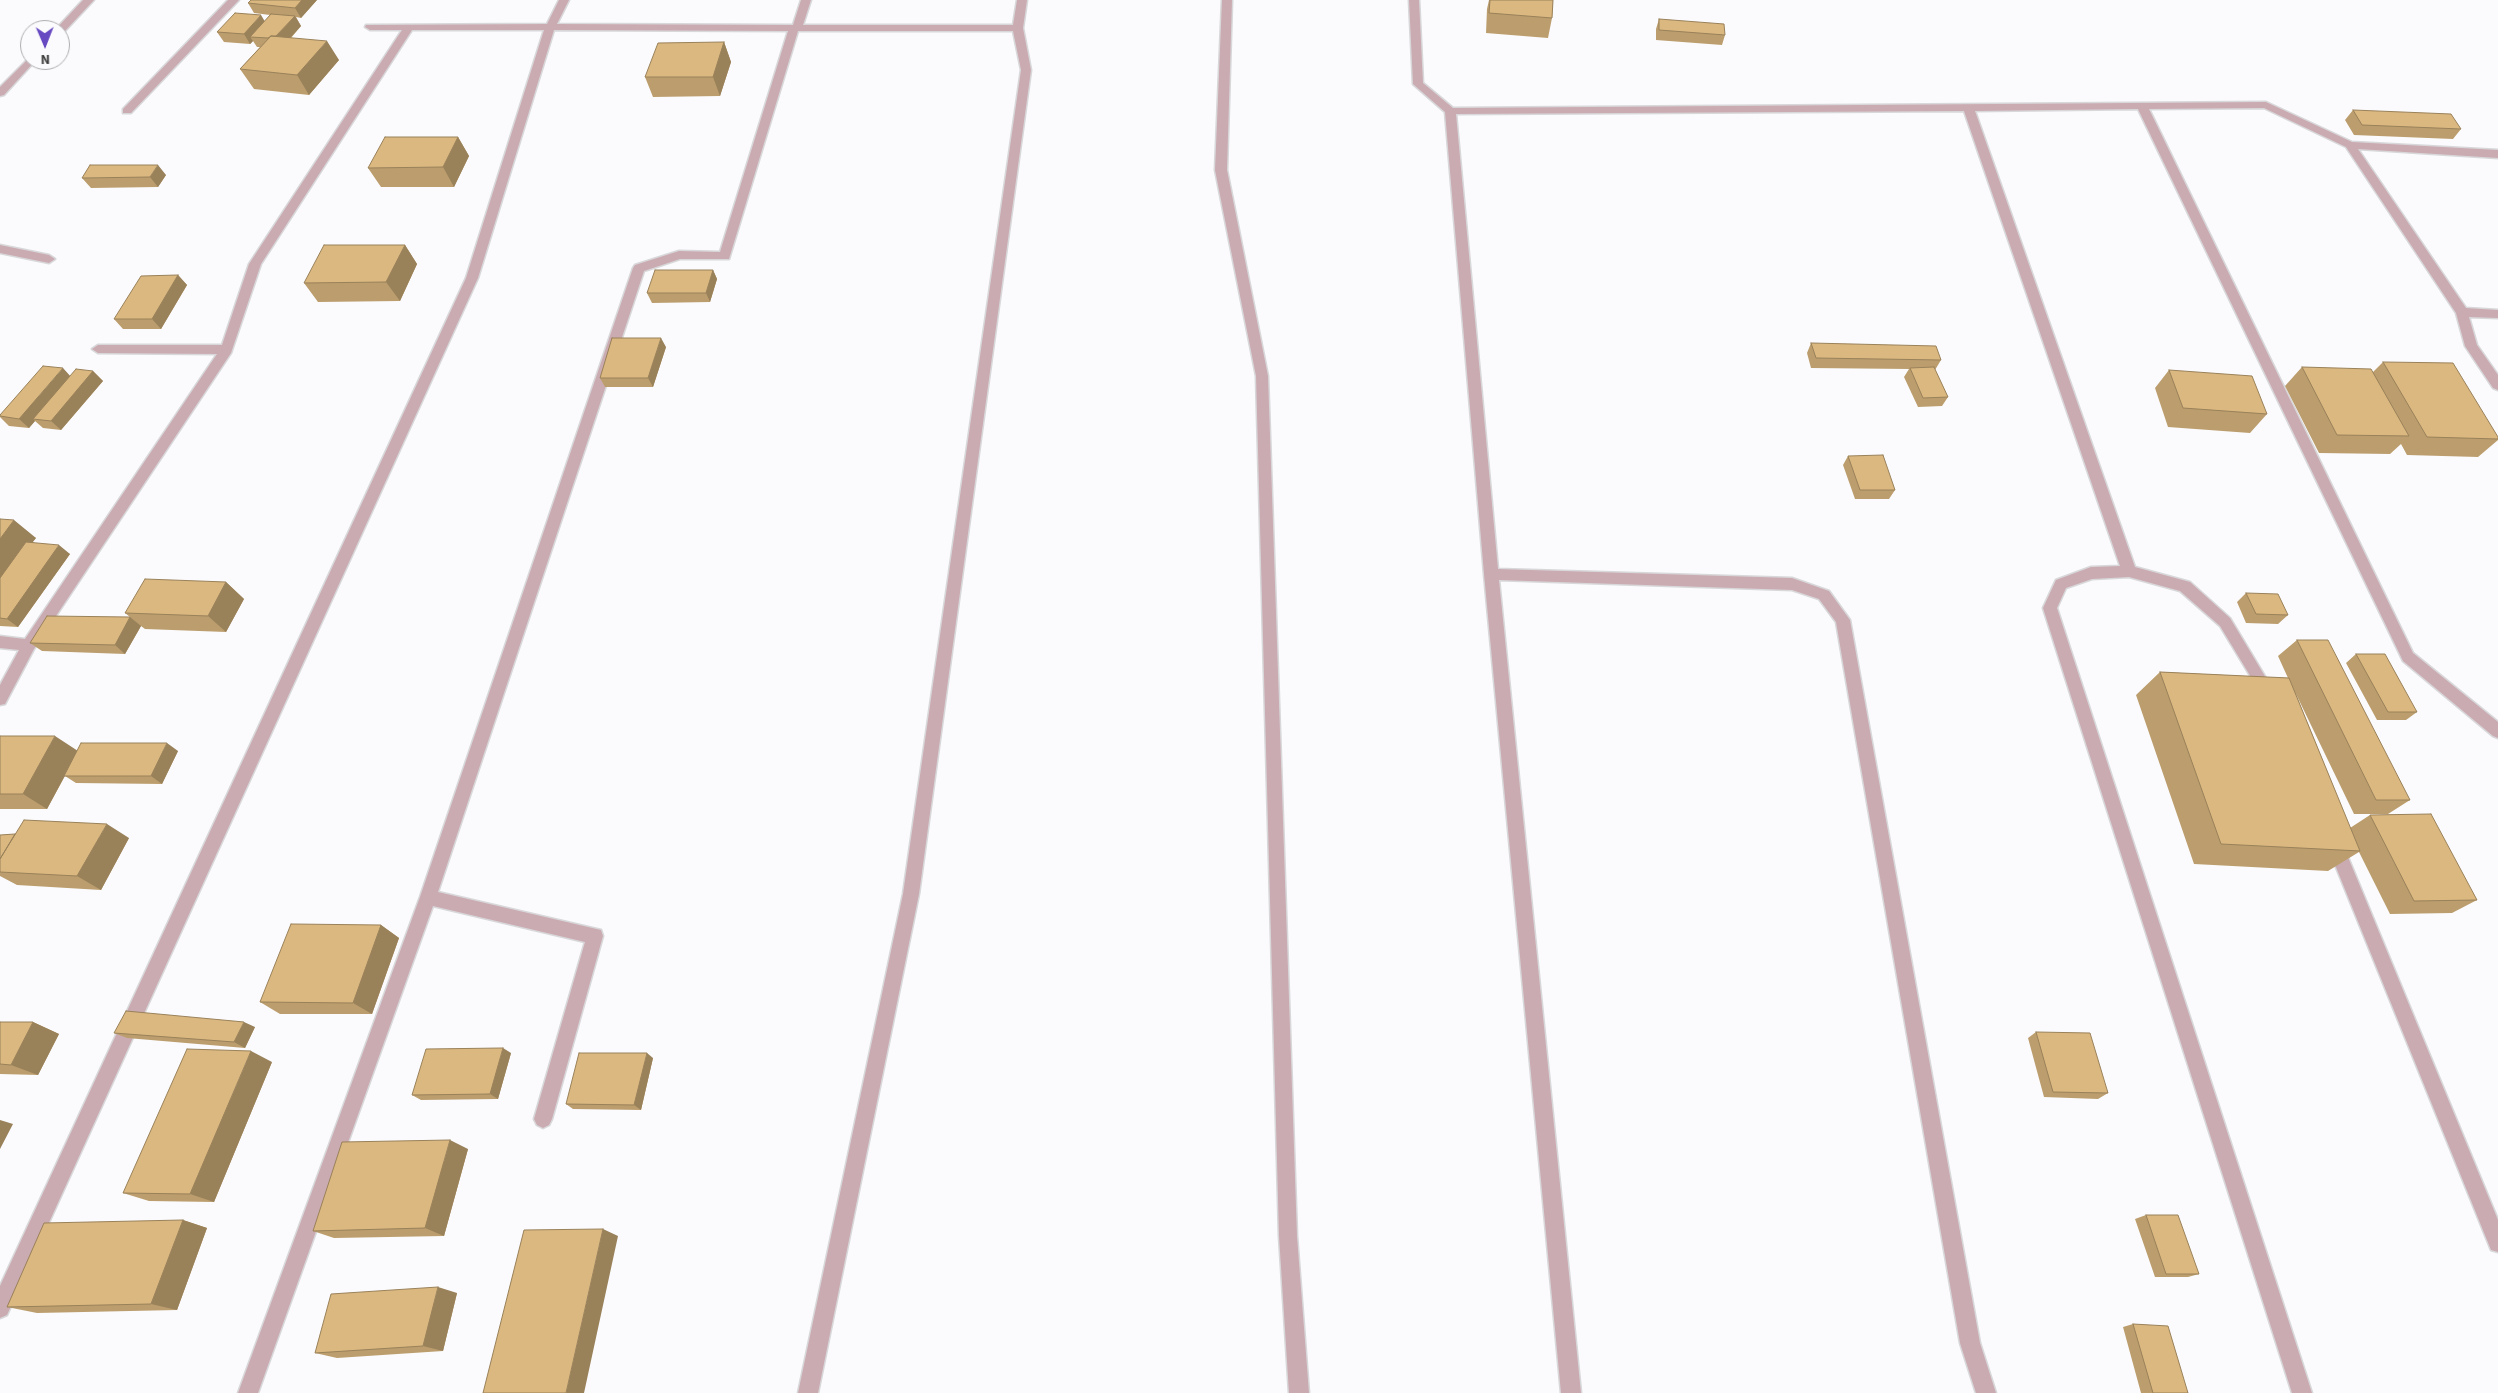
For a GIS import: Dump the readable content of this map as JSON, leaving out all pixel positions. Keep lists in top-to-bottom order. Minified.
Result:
{"north":"bottom"}
